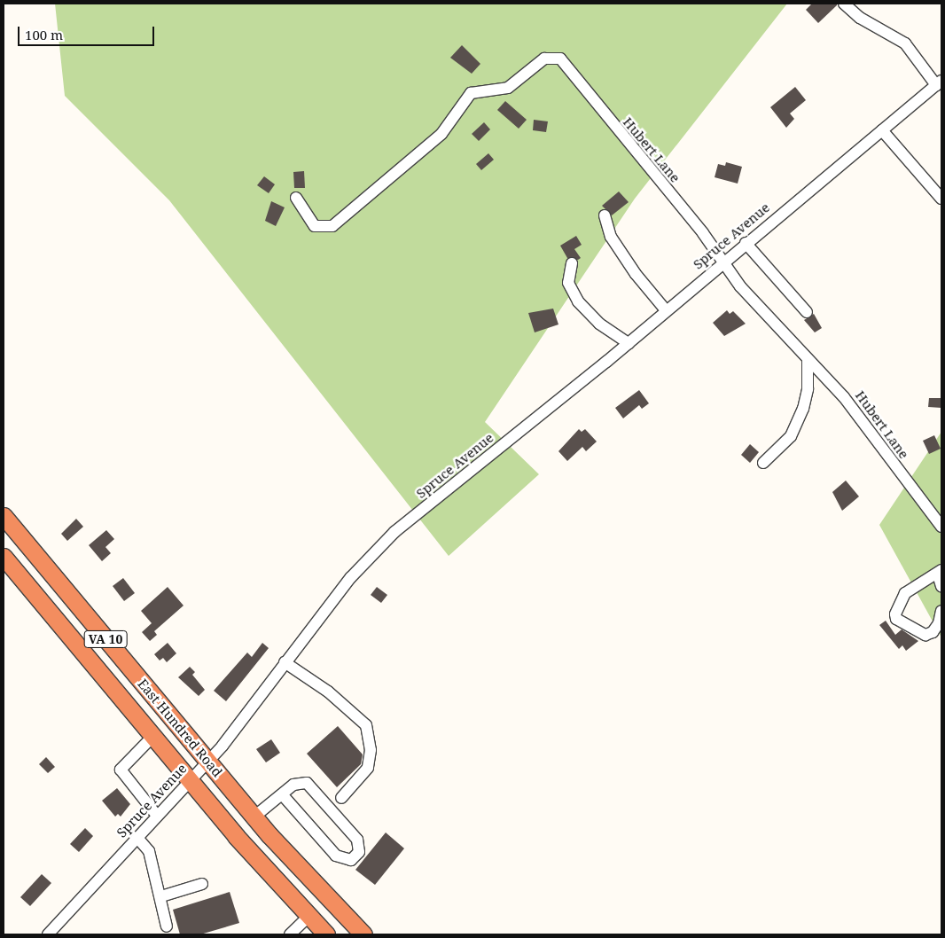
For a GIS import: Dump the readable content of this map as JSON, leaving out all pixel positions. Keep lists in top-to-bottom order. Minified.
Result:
{"streets":{"highway":["VA 10","East Hundred Road"],"street":["Hubert Lane","Spruce Avenue"]},"crossings":[["Hubert Lane","Spruce Avenue"],["Spruce Avenue","East Hundred Road"]],"scale_bar":"100 m"}
